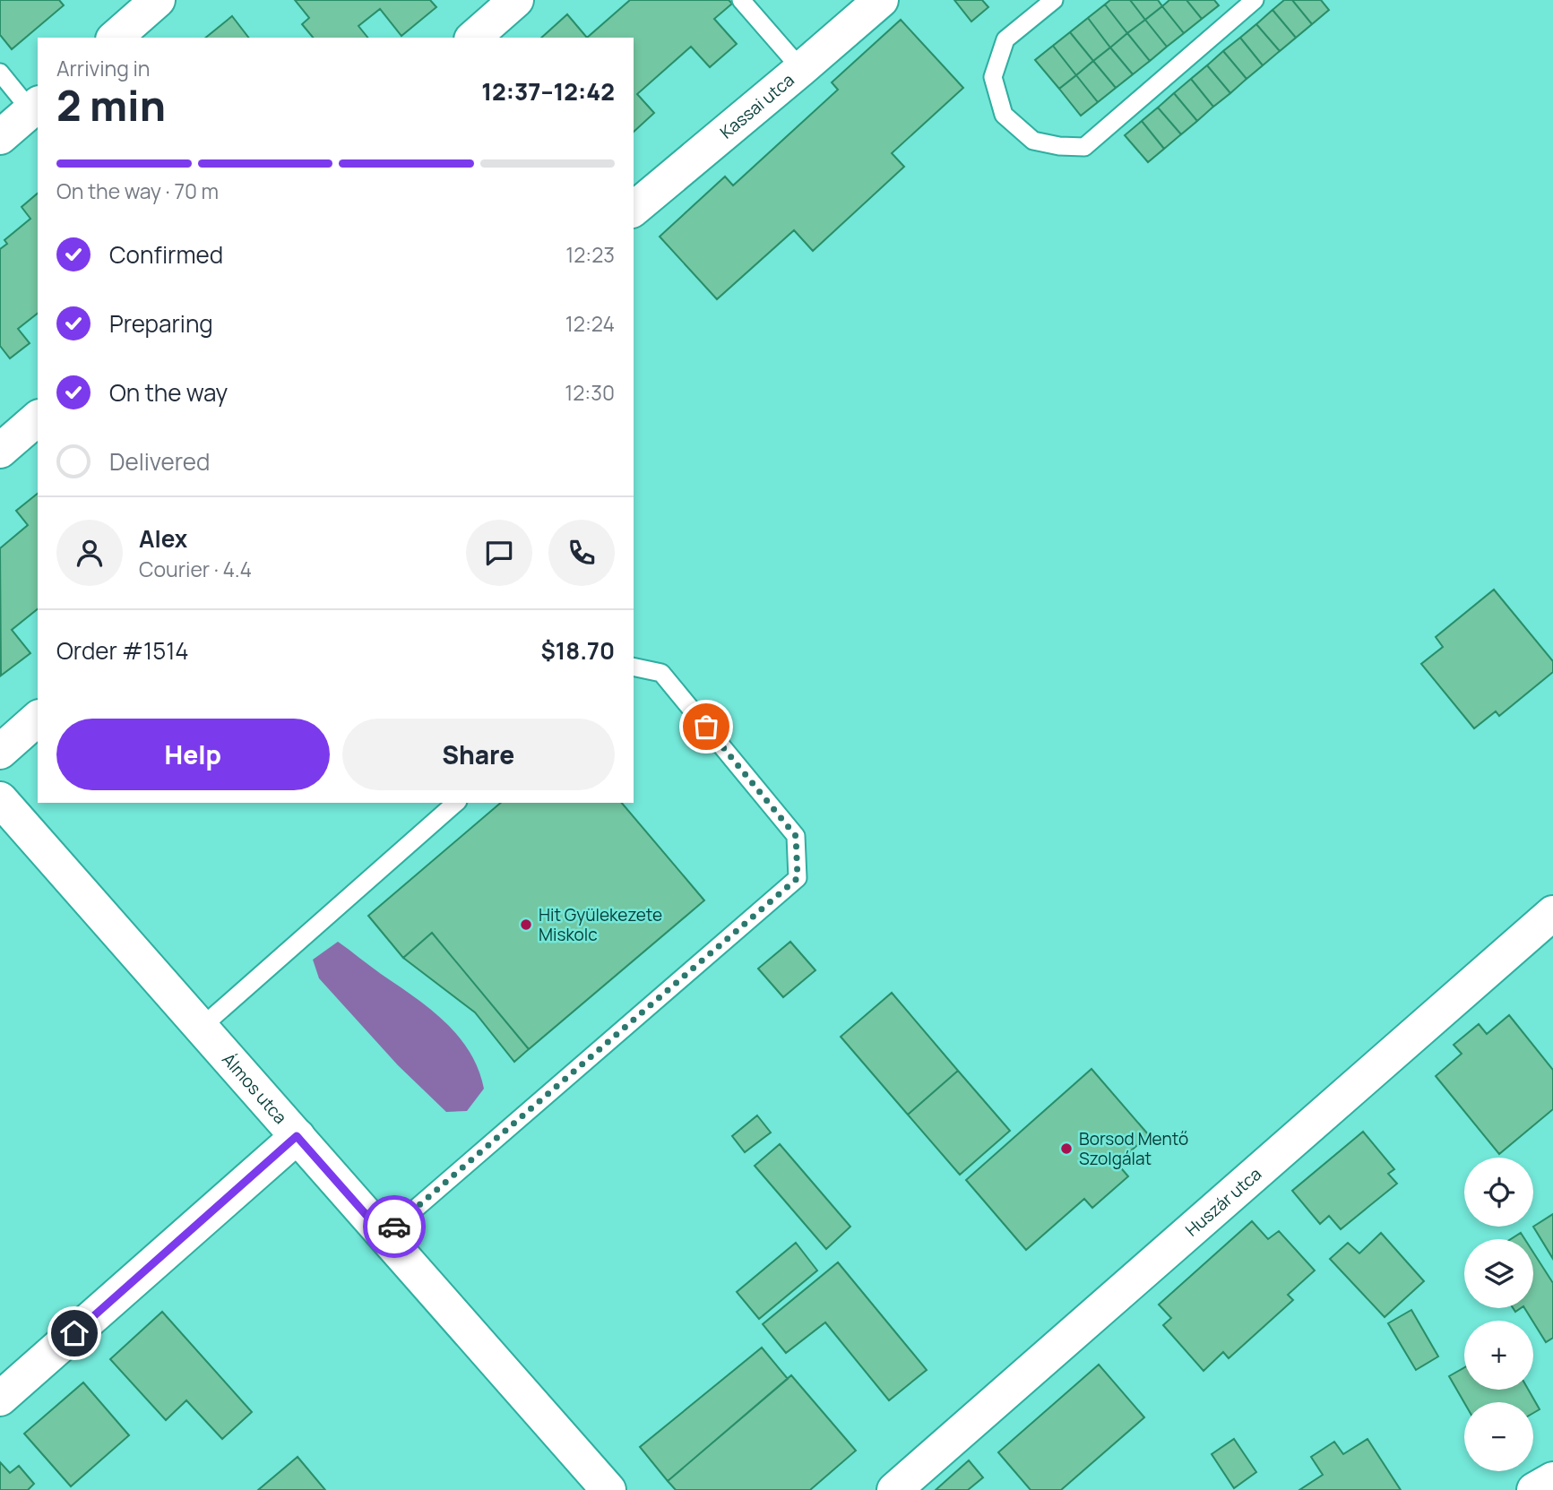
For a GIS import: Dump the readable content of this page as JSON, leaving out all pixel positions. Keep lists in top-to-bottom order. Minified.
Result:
{"streets":{"street":["Kassai utca","Álmos utca","Huszár utca"]},"places":["Hit Gyülekezete Miskolc","Borsod Mentő Szolgálat"],"page":{"heading":["2 min","Arriving in","12:37–12:42"],"panel":["Alex","Courier · 4.4","Order #1514","$18.70"],"bar":"On the way · 70 m","list":[["Confirmed","12:23"],["Preparing","12:24"],["On the way","12:30"],"Delivered"],"buttons":["Help","Share"],"map_buttons":["+","−"]}}
